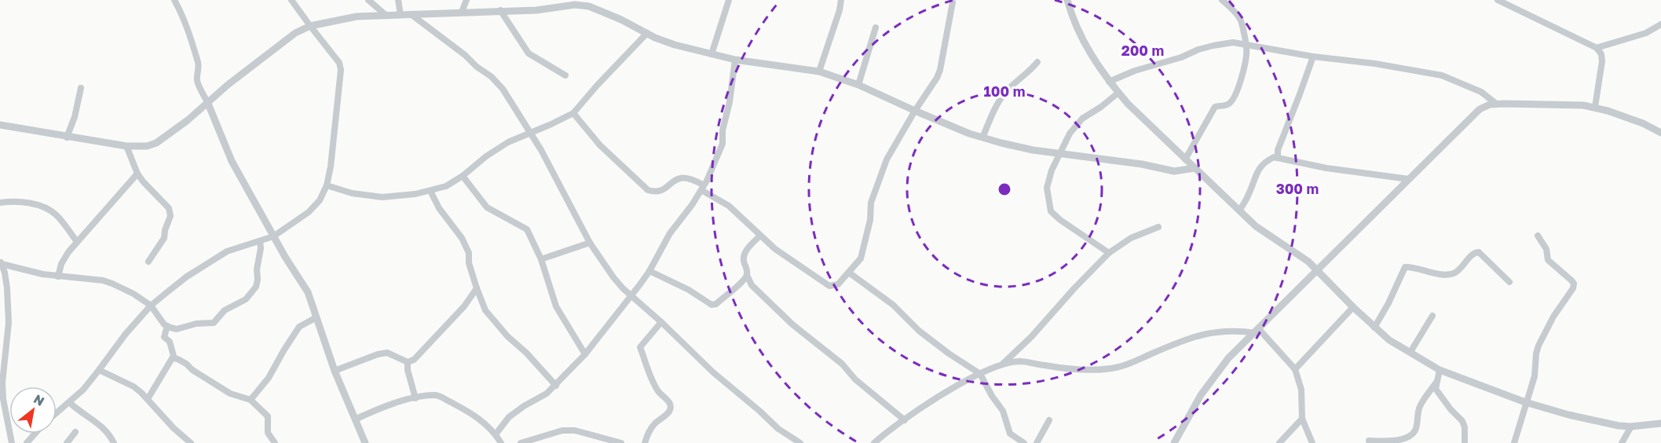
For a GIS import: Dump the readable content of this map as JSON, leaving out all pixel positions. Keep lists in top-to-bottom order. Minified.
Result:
{"north":"top right","rings":["200 m","100 m","300 m"]}
